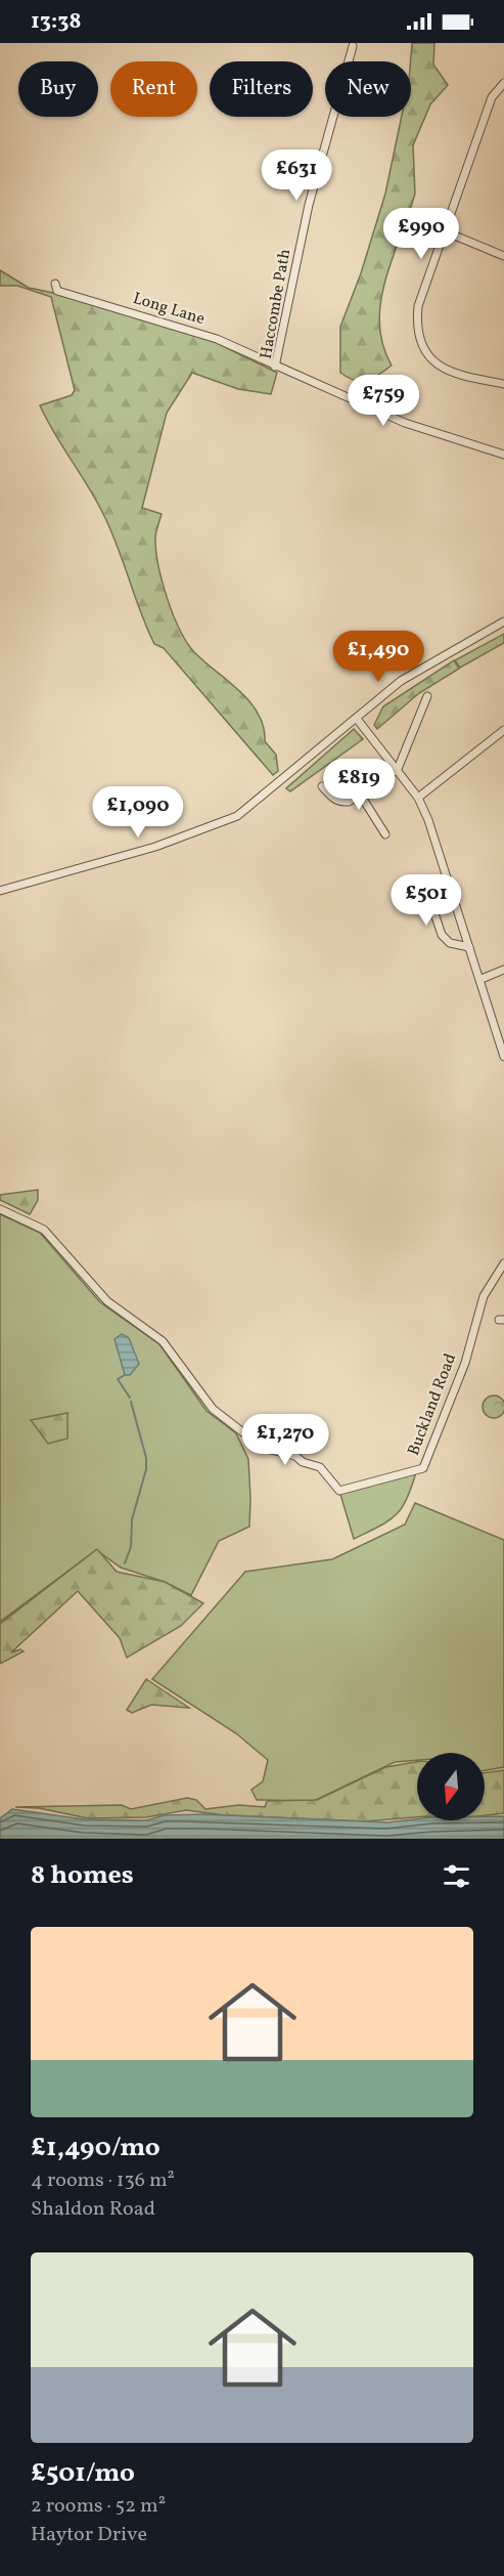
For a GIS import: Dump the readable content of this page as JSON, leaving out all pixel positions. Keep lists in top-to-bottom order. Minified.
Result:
{"streets":{"street":["Haccombe Path","Long Lane","Buckland Road"]},"crossings":[["Haccombe Path","Long Lane"]],"north":"bottom","page":{"status":"13:38","chip":["Buy","Rent","Filters","New"],"price":["£631","£990","£759","£1,490","£819","£1,090","£501","£1,270"],"heading":"8 homes","list":[{"name":"£1,490/mo","note":"4 rooms · 136 m² · Shaldon Road"},{"name":"£501/mo","note":"2 rooms · 52 m² · Haytor Drive"}]}}
